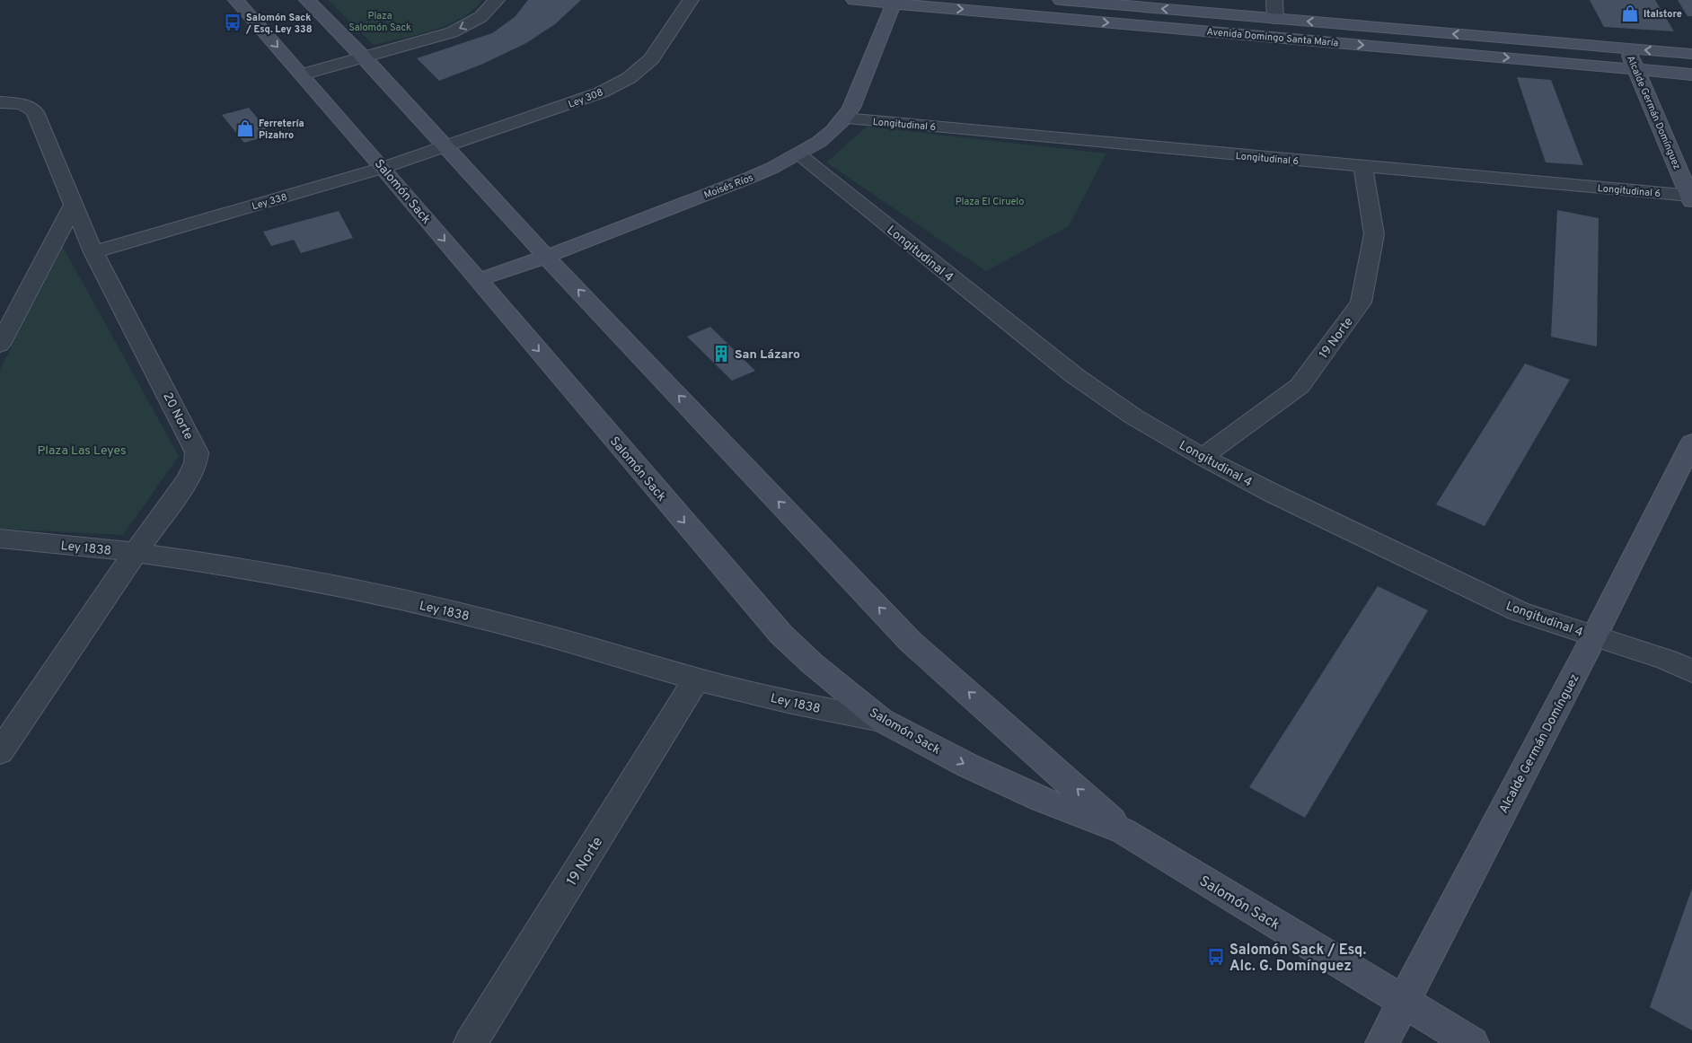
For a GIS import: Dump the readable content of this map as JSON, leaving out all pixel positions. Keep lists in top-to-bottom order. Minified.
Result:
{"streets":{"main road":["Avenida Domingo Santa María","Alcalde Germán Domínguez","Moisés Ríos","Salomón Sack"],"street":["Ley 308","Longitudinal 6","Ley 338","Longitudinal 4","19 Norte","20 Norte","Ley 1838"]},"crossings":[["Avenida Domingo Santa María","Alcalde Germán Domínguez"],["Avenida Domingo Santa María","Moisés Ríos"],["Ley 308","Salomón Sack"],["Ley 308","Ley 338"],["Alcalde Germán Domínguez","Longitudinal 6"],["Alcalde Germán Domínguez","Salomón Sack"],["Alcalde Germán Domínguez","Longitudinal 4"],["Longitudinal 6","Moisés Ríos"],["Longitudinal 6","19 Norte"],["Moisés Ríos","Salomón Sack"],["Moisés Ríos","Longitudinal 4"],["Salomón Sack","Ley 338"],["Salomón Sack","Ley 1838"],["Ley 338","20 Norte"],["Longitudinal 4","19 Norte"],["19 Norte","Ley 1838"],["20 Norte","Ley 1838"]],"parks":["Plaza Salomón Sack","Plaza El Ciruelo","Plaza Las Leyes"],"places":{"shop":["Italstore","Ferretería Pizahro"],"bus stop":["Salomón Sack / Esq. Ley 338","Salomón Sack / Esq. Alc. G. Domínguez"],"building":["San Lázaro"]}}
